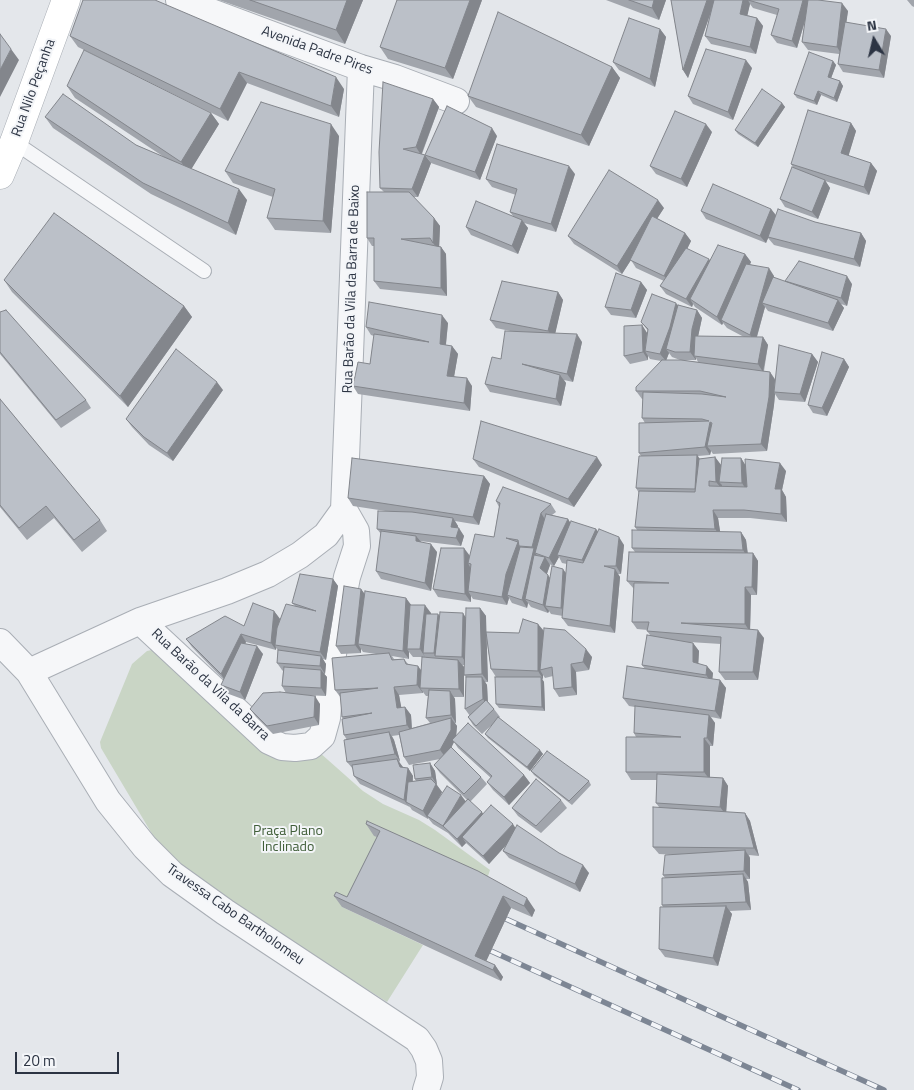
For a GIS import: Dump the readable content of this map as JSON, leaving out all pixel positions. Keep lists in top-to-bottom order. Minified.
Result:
{"streets":{"main road":["Rua Nilo Peçanha"],"street":["Avenida Padre Pires","Rua Barão da Vila da Barra de Baixo","Rua Barão da Vila da Barra","Travessa Cabo Bartholomeu"]},"crossings":[["Avenida Padre Pires","Rua Barão da Vila da Barra de Baixo"],["Rua Barão da Vila da Barra de Baixo","Rua Barão da Vila da Barra"]],"parks":["Praça Plano Inclinado"],"scale_bar":"20 m","north":"top"}
